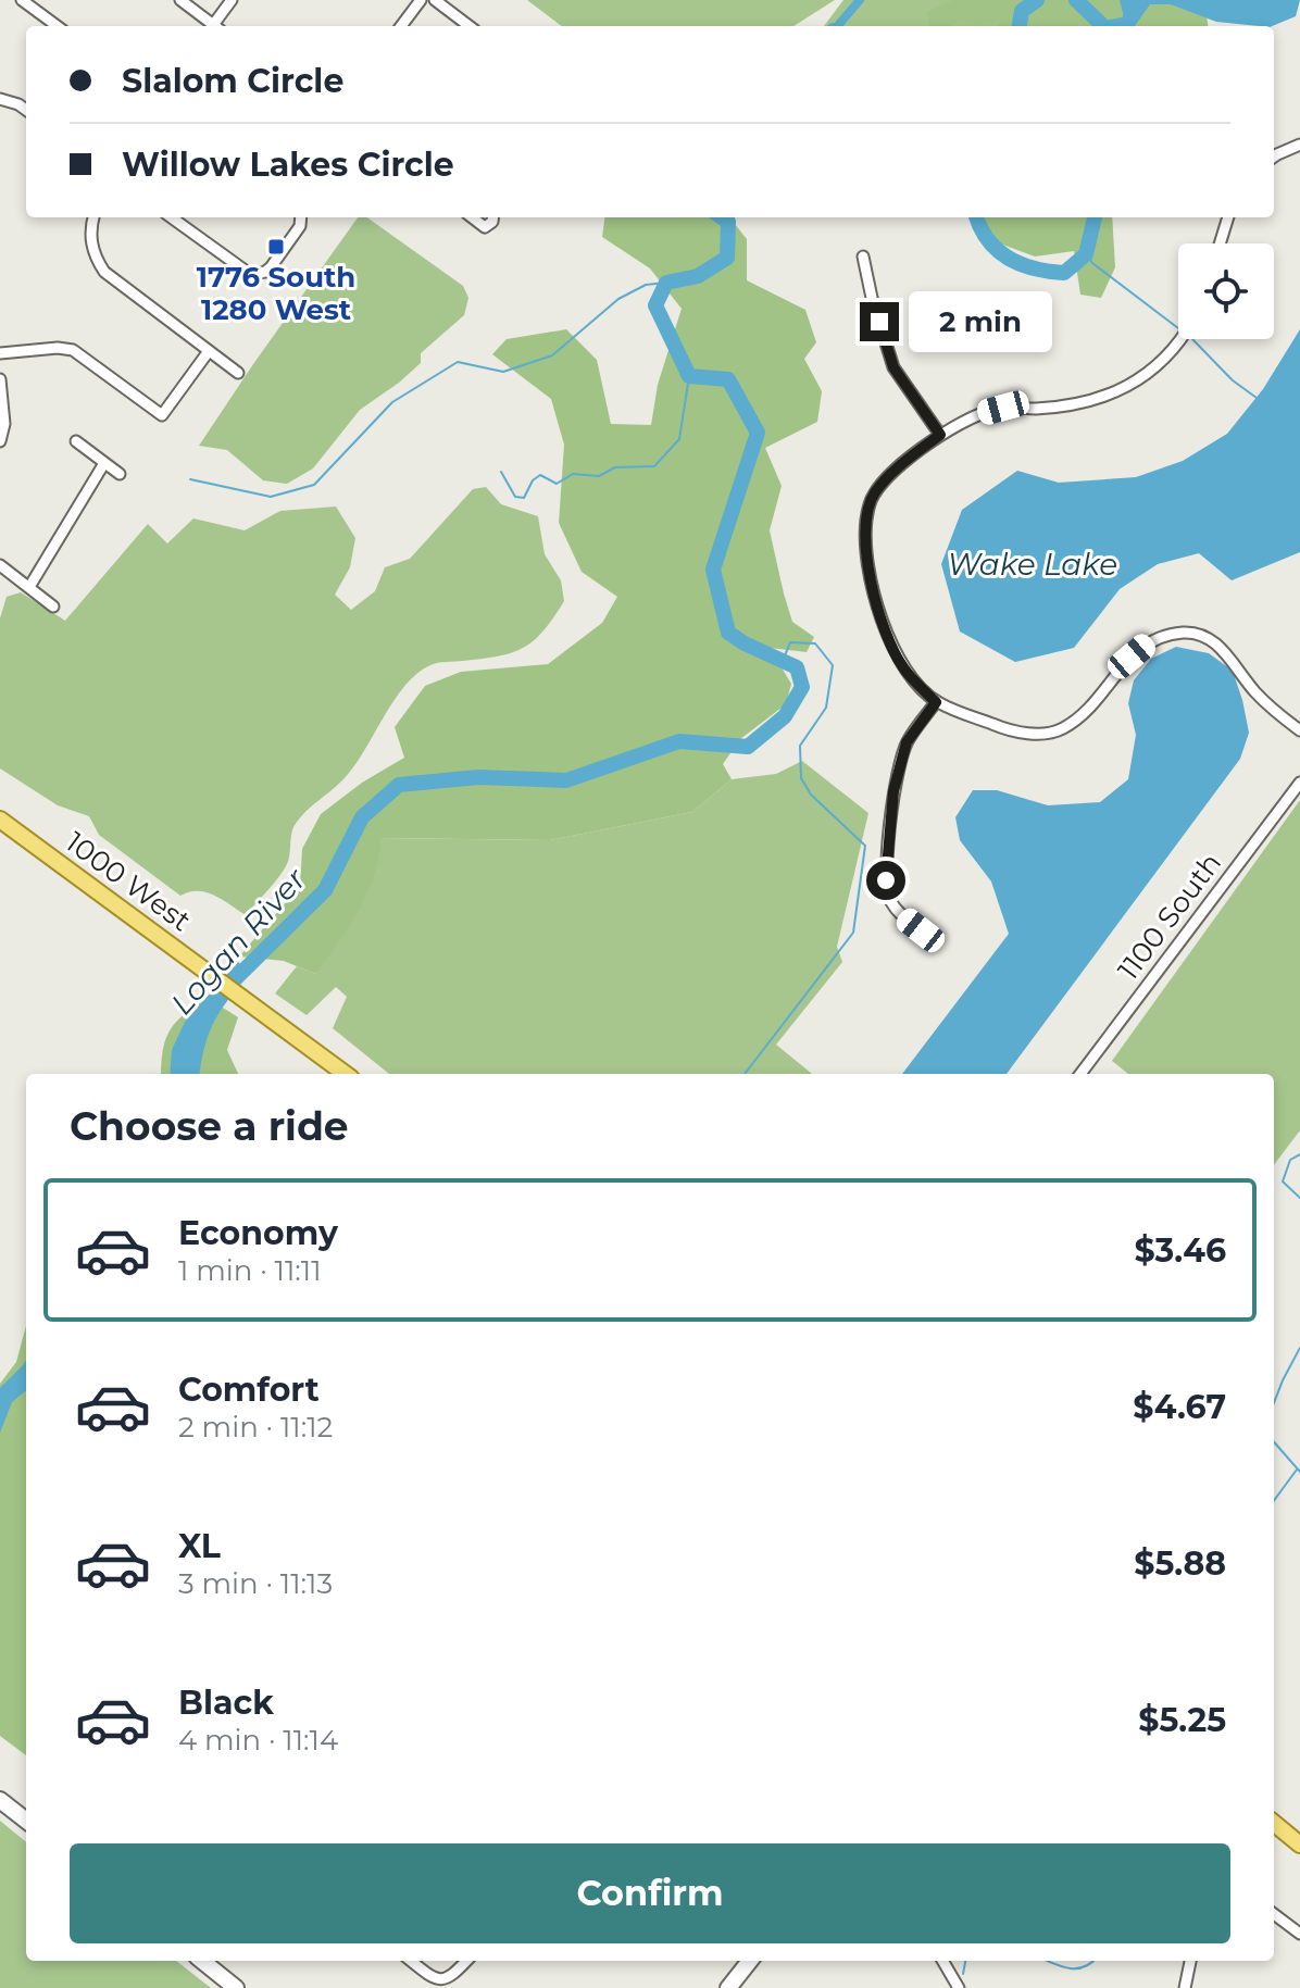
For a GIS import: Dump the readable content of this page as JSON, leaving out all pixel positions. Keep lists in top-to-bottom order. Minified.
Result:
{"streets":{"main road":["1000 West"],"street":["1100 South"]},"water":["Wake Lake","Logan River"],"places":{"transit":["1776 South 1280 West"]},"page":{"banner":["Slalom Circle","Willow Lakes Circle"],"bubble":"2 min","heading":"Choose a ride","list":[{"name":"Economy","note":"1 min · 11:11","value":"$3.46"},{"name":"Comfort","note":"2 min · 11:12","value":"$4.67"},{"name":"XL","note":"3 min · 11:13","value":"$5.88"},{"name":"Black","note":"4 min · 11:14","value":"$5.25"}],"buttons":"Confirm"}}
